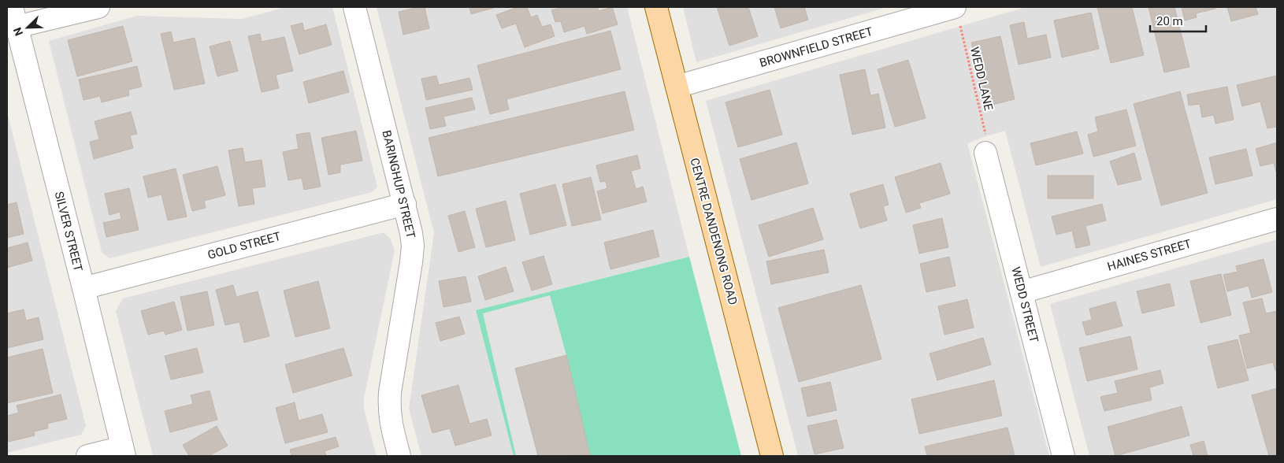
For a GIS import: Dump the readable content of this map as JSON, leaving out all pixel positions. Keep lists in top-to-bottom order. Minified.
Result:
{"streets":{"main road":["CENTRE DANDENONG ROAD"],"street":["BROWNFIELD STREET","BARINGHUP STREET","SILVER STREET","GOLD STREET","HAINES STREET","WEDD STREET"],"path":["WEDD LANE"]},"crossings":[["BROWNFIELD STREET","WEDD LANE"],["BROWNFIELD STREET","CENTRE DANDENONG ROAD"],["WEDD LANE","WEDD STREET"],["BARINGHUP STREET","GOLD STREET"],["SILVER STREET","GOLD STREET"],["HAINES STREET","WEDD STREET"]],"scale_bar":"20 m","north":"bottom left"}
